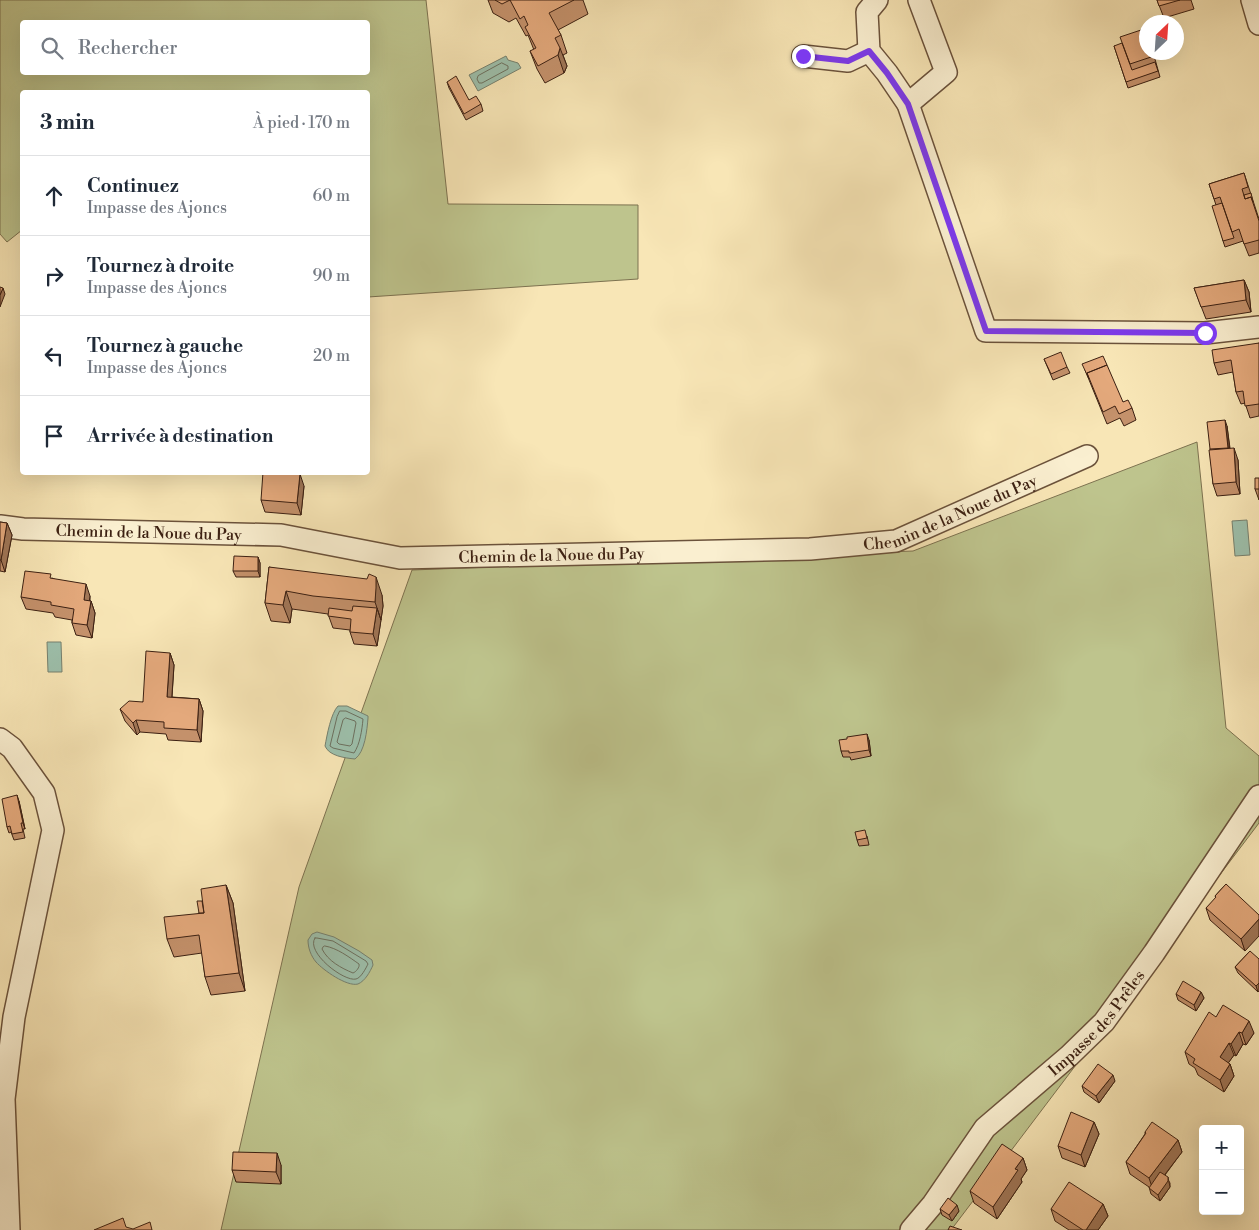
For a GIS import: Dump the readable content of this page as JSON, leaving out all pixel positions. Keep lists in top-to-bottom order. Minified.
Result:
{"streets":{"street":["Chemin de la Noue du Pay","Impasse des Prêles"]},"north":"top right","page":{"search":"Rechercher","heading":["3 min","À pied · 170 m"],"list":[["Continuez","Impasse des Ajoncs","60 m"],["Tournez à droite","Impasse des Ajoncs","90 m"],["Tournez à gauche","Impasse des Ajoncs","20 m"],"Arrivée à destination"],"map_buttons":["+","−"]}}
